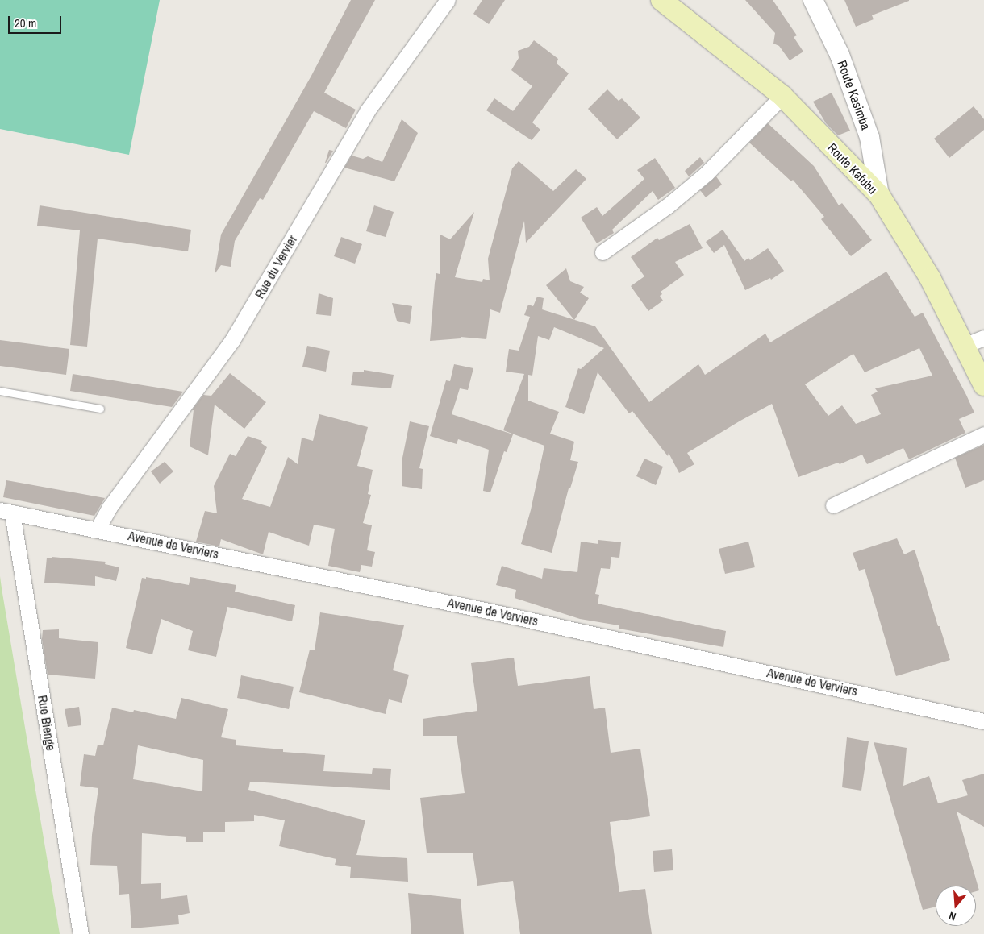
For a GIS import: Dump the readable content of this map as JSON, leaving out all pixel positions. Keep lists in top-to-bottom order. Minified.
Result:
{"streets":{"main road":["Route Kafubu"],"street":["Route Kasimba","Rue du Vervier","Avenue de Verviers","Rue Bienge"]},"crossings":[["Route Kasimba","Route Kafubu"],["Rue du Vervier","Avenue de Verviers"],["Avenue de Verviers","Rue Bienge"]],"scale_bar":"20 m","north":"bottom"}
